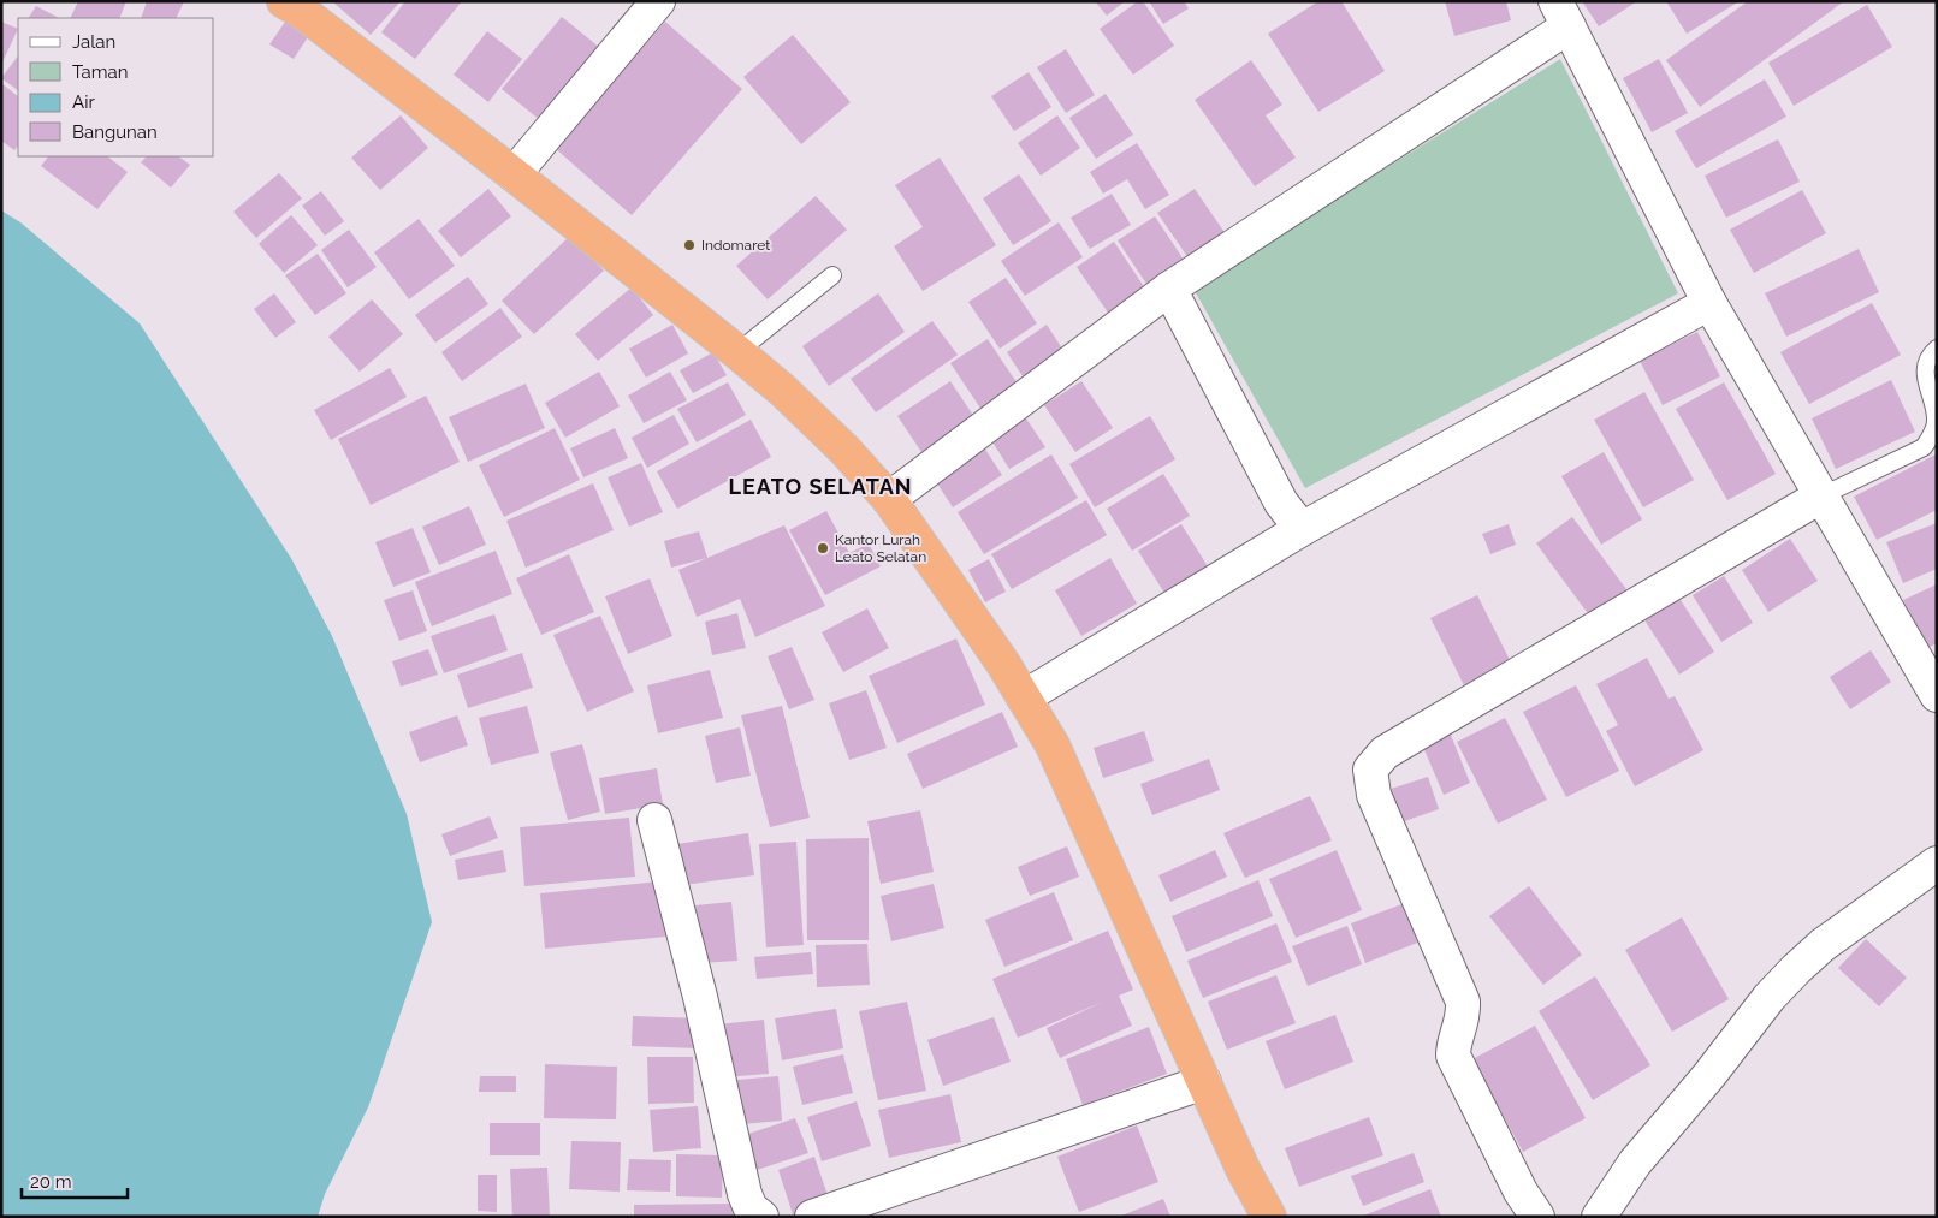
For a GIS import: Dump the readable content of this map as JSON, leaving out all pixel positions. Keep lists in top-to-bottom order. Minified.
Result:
{"districts":["LEATO SELATAN"],"places":["Indomaret","Kantor Lurah Leato Selatan"],"legend":["Jalan","Taman","Air","Bangunan"],"scale_bar":"20 m"}
